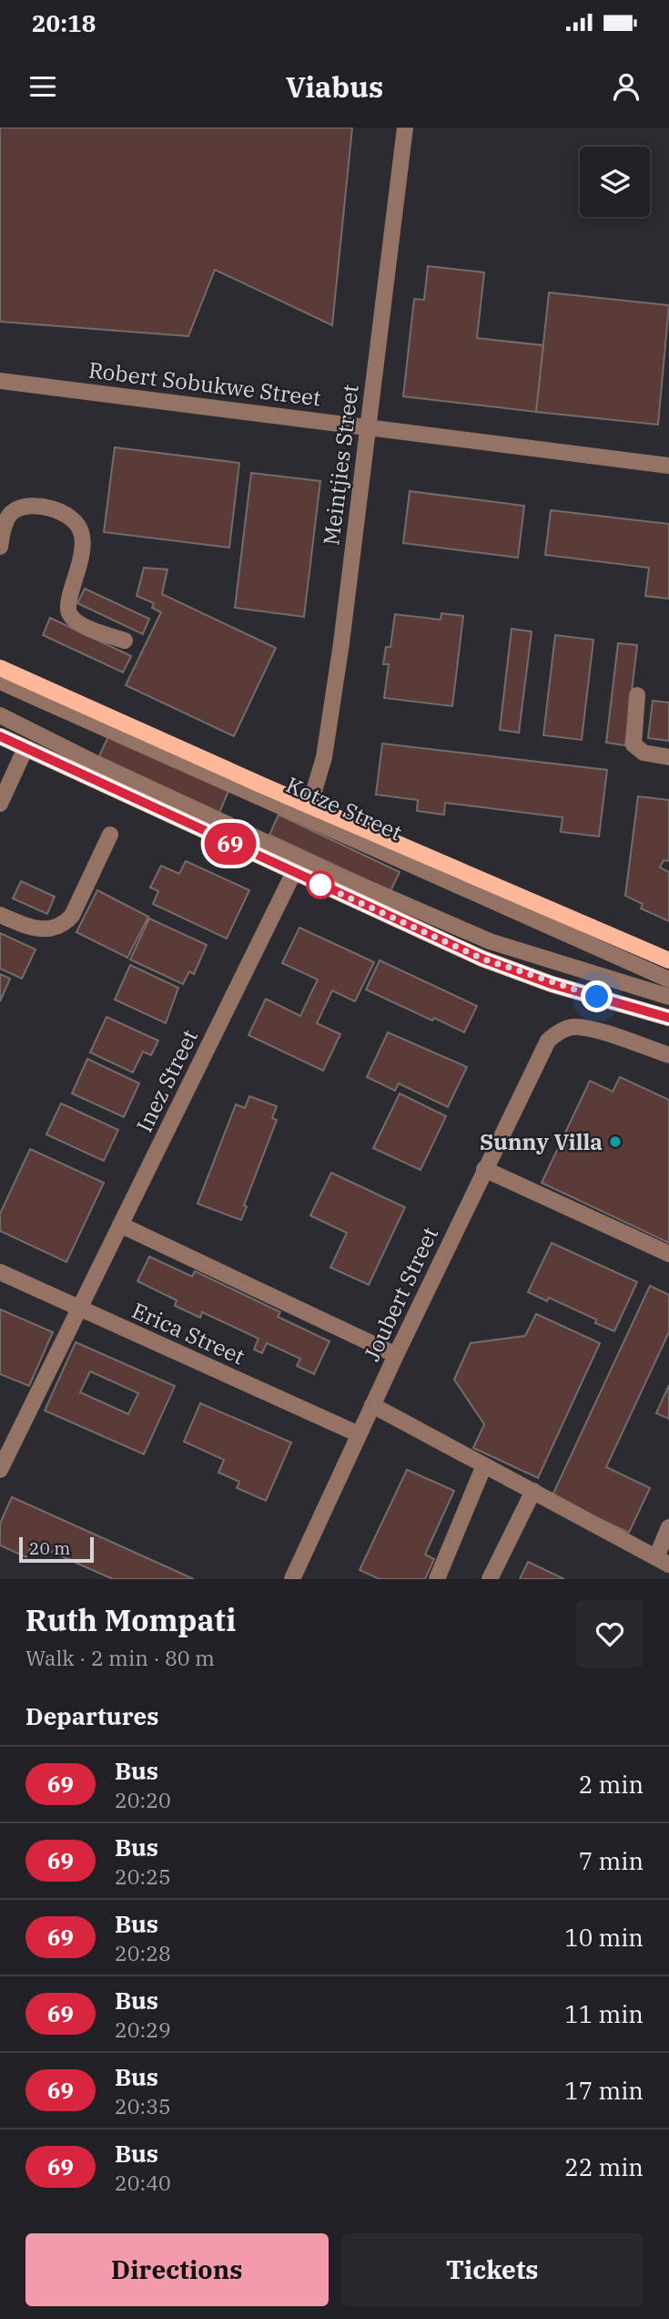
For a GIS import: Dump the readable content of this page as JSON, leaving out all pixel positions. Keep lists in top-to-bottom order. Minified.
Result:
{"streets":{"main road":["Kotze Street"],"street":["Robert Sobukwe Street","Meintjies Street","Inez Street","Joubert Street","Erica Street"]},"crossings":[["Robert Sobukwe Street","Meintjies Street"],["Meintjies Street","Kotze Street"],["Inez Street","Erica Street"],["Joubert Street","Erica Street"]],"places":["Sunny Villa"],"lines":["bus line 69"],"scale_bar":"20 m","page":{"status":"20:18","header":"Viabus","on_map":"69","scale":"20 m","heading":[["Ruth Mompati","Walk · 2 min · 80 m"],"Departures"],"list":[{"mark":"69","name":"Bus","note":"20:20","value":"2 min"},{"mark":"69","name":"Bus","note":"20:25","value":"7 min"},{"mark":"69","name":"Bus","note":"20:28","value":"10 min"},{"mark":"69","name":"Bus","note":"20:29","value":"11 min"},{"mark":"69","name":"Bus","note":"20:35","value":"17 min"},{"mark":"69","name":"Bus","note":"20:40","value":"22 min"}],"buttons":["Directions","Tickets"]}}
